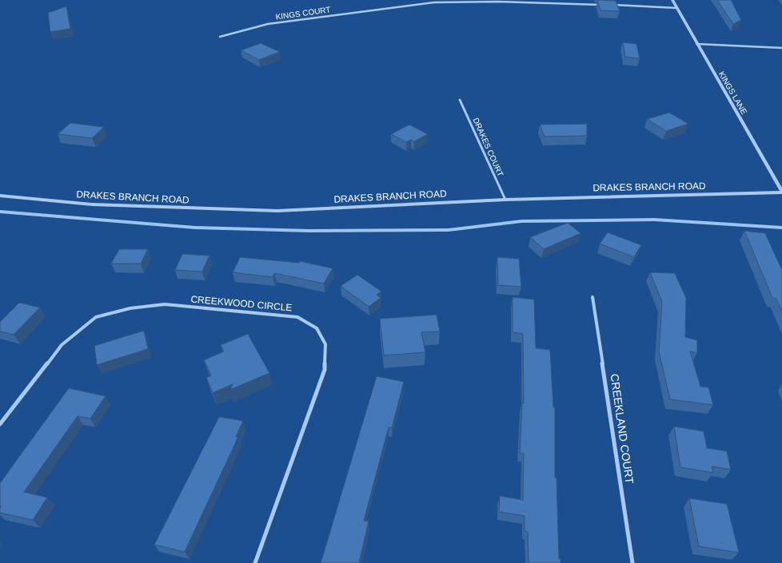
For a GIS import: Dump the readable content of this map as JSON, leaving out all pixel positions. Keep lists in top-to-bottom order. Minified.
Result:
{"streets":{"street":["KINGS COURT","KINGS LANE","DRAKES COURT","DRAKES BRANCH ROAD","CREEKWOOD CIRCLE","CREEKLAND COURT"]},"crossings":[["KINGS LANE","DRAKES BRANCH ROAD"],["DRAKES COURT","DRAKES BRANCH ROAD"]]}
